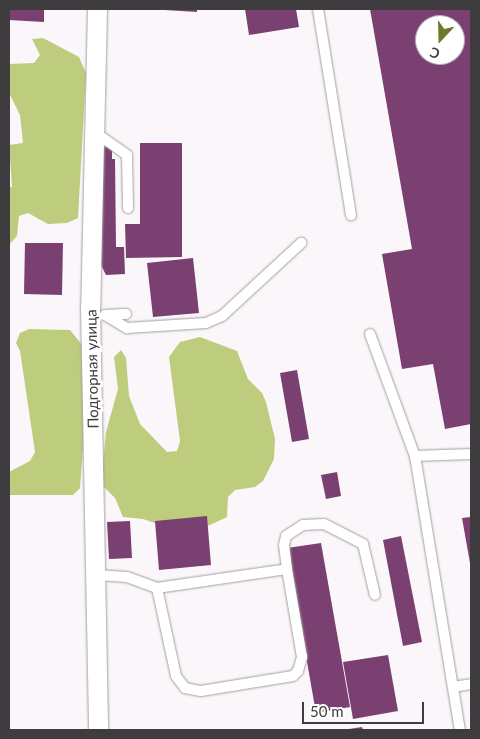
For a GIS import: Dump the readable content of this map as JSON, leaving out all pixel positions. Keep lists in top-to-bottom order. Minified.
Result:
{"streets":{"street":["Подгорная улица"]},"scale_bar":"50 m","north":"bottom"}
